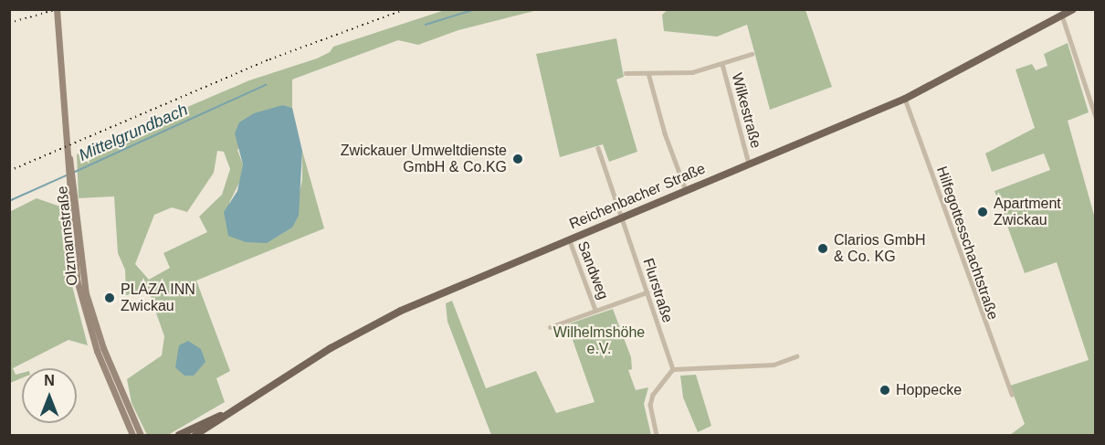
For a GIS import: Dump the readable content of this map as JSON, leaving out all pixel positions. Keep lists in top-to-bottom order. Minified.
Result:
{"streets":{"main road":["Reichenbacher Straße","Olzmannstraße"],"street":["Wilkestraße","Hilfegottesschachtstraße","Sandweg","Flurstraße"]},"crossings":[["Wilkestraße","Reichenbacher Straße"],["Reichenbacher Straße","Hilfegottesschachtstraße"],["Reichenbacher Straße","Sandweg"],["Reichenbacher Straße","Flurstraße"]],"water":["Mittelgrundbach"],"parks":["Wilhelmshöhe e.V."],"places":["Zwickauer Umweltdienste GmbH & Co.KG","Apartment Zwickau","Clarios GmbH & Co. KG","PLAZA INN Zwickau","Hoppecke"],"north":"top"}
